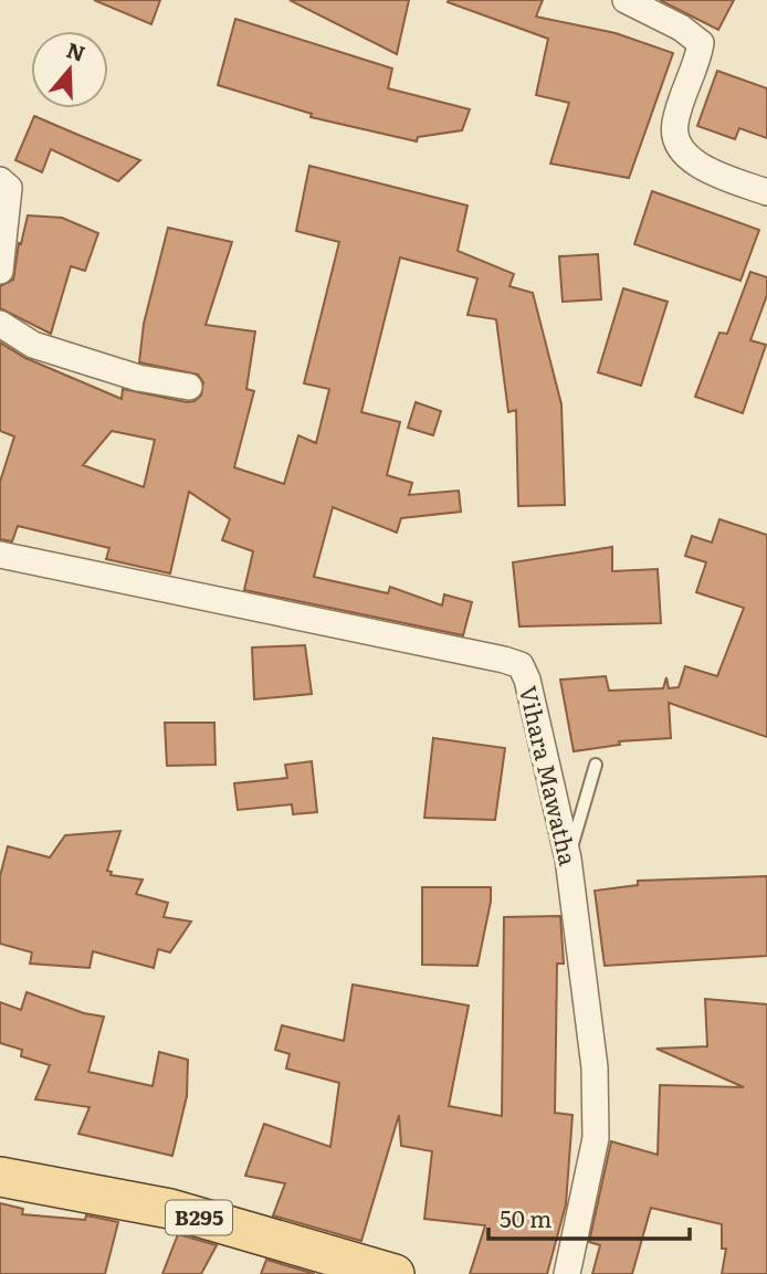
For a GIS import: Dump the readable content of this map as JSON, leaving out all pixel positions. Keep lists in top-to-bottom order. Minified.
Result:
{"streets":{"main road":["B295"],"street":["Vihara Mawatha"]},"scale_bar":"50 m","north":"top"}
